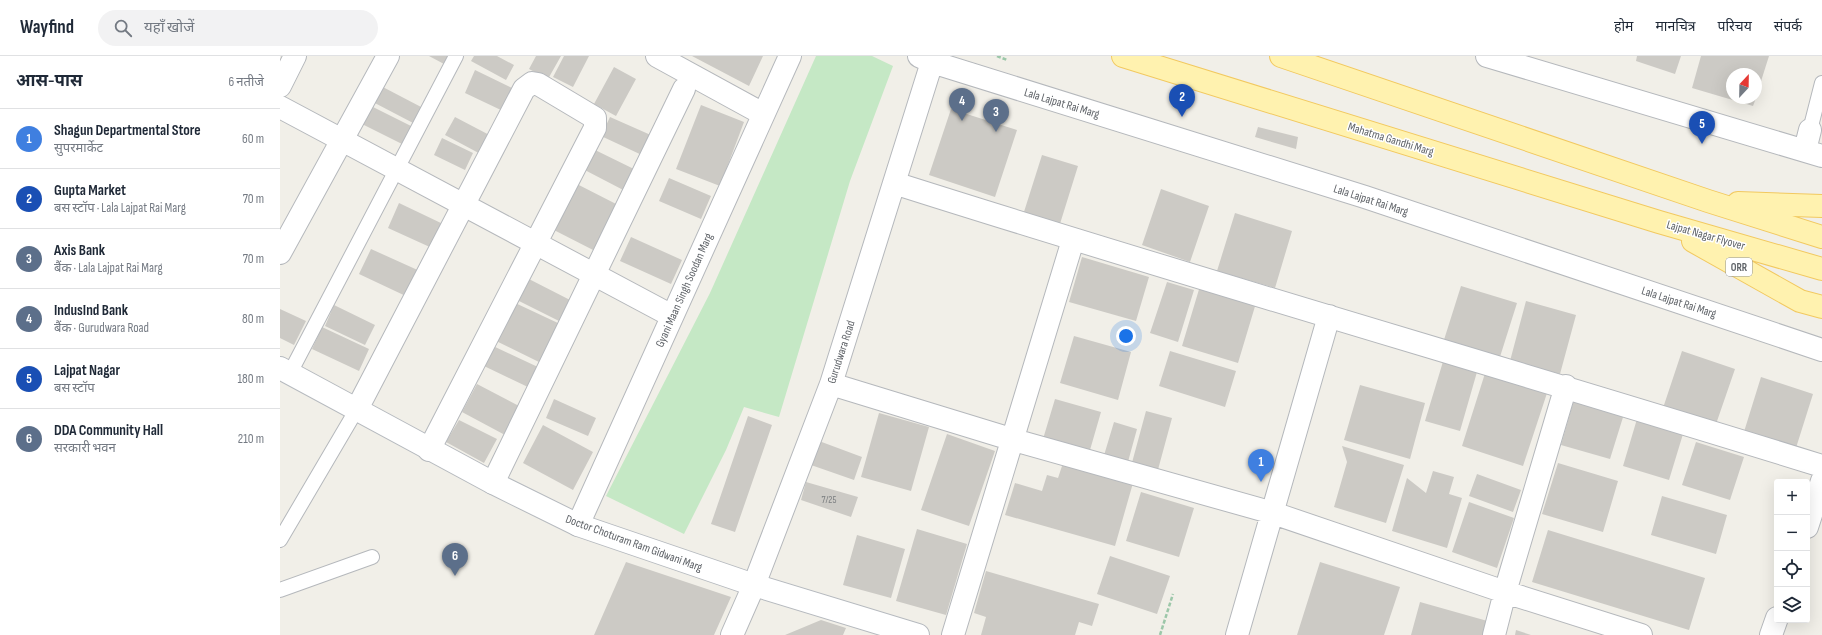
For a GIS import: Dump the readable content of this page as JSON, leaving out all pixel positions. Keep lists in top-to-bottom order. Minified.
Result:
{"streets":{"main road":["Mahatma Gandhi Marg","Lajpat Nagar Flyover","ORR"],"street":["Lala Lajpat Rai Marg","Gyani Maan Singh Soodan Marg","Gurudwara Road","Doctor Choturam Ram Gidwani Marg"]},"crossings":[["Lala Lajpat Rai Marg","Gurudwara Road"],["Mahatma Gandhi Marg","Lajpat Nagar Flyover"],["Mahatma Gandhi Marg","ORR"],["Lajpat Nagar Flyover","ORR"],["Gyani Maan Singh Soodan Marg","Doctor Choturam Ram Gidwani Marg"],["Gurudwara Road","Doctor Choturam Ram Gidwani Marg"]],"house_numbers":["7/25"],"north":"top","page":{"header":"Wayfind","search":"यहाँ खोजें","nav":["होम","मानचित्र","परिचय","संपर्क"],"heading":["आस-पास","6 नतीजे"],"pins":["2","4","3","5","1","6"],"list":[{"mark":"1","name":"Shagun Departmental Store","note":"सुपरमार्केट","value":"60 m"},{"mark":"2","name":"Gupta Market","note":"बस स्टॉप · Lala Lajpat Rai Marg","value":"70 m"},{"mark":"3","name":"Axis Bank","note":"बैंक · Lala Lajpat Rai Marg","value":"70 m"},{"mark":"4","name":"IndusInd Bank","note":"बैंक · Gurudwara Road","value":"80 m"},{"mark":"5","name":"Lajpat Nagar","note":"बस स्टॉप","value":"180 m"},{"mark":"6","name":"DDA Community Hall","note":"सरकारी भवन","value":"210 m"}],"map_buttons":["+","−"]}}
